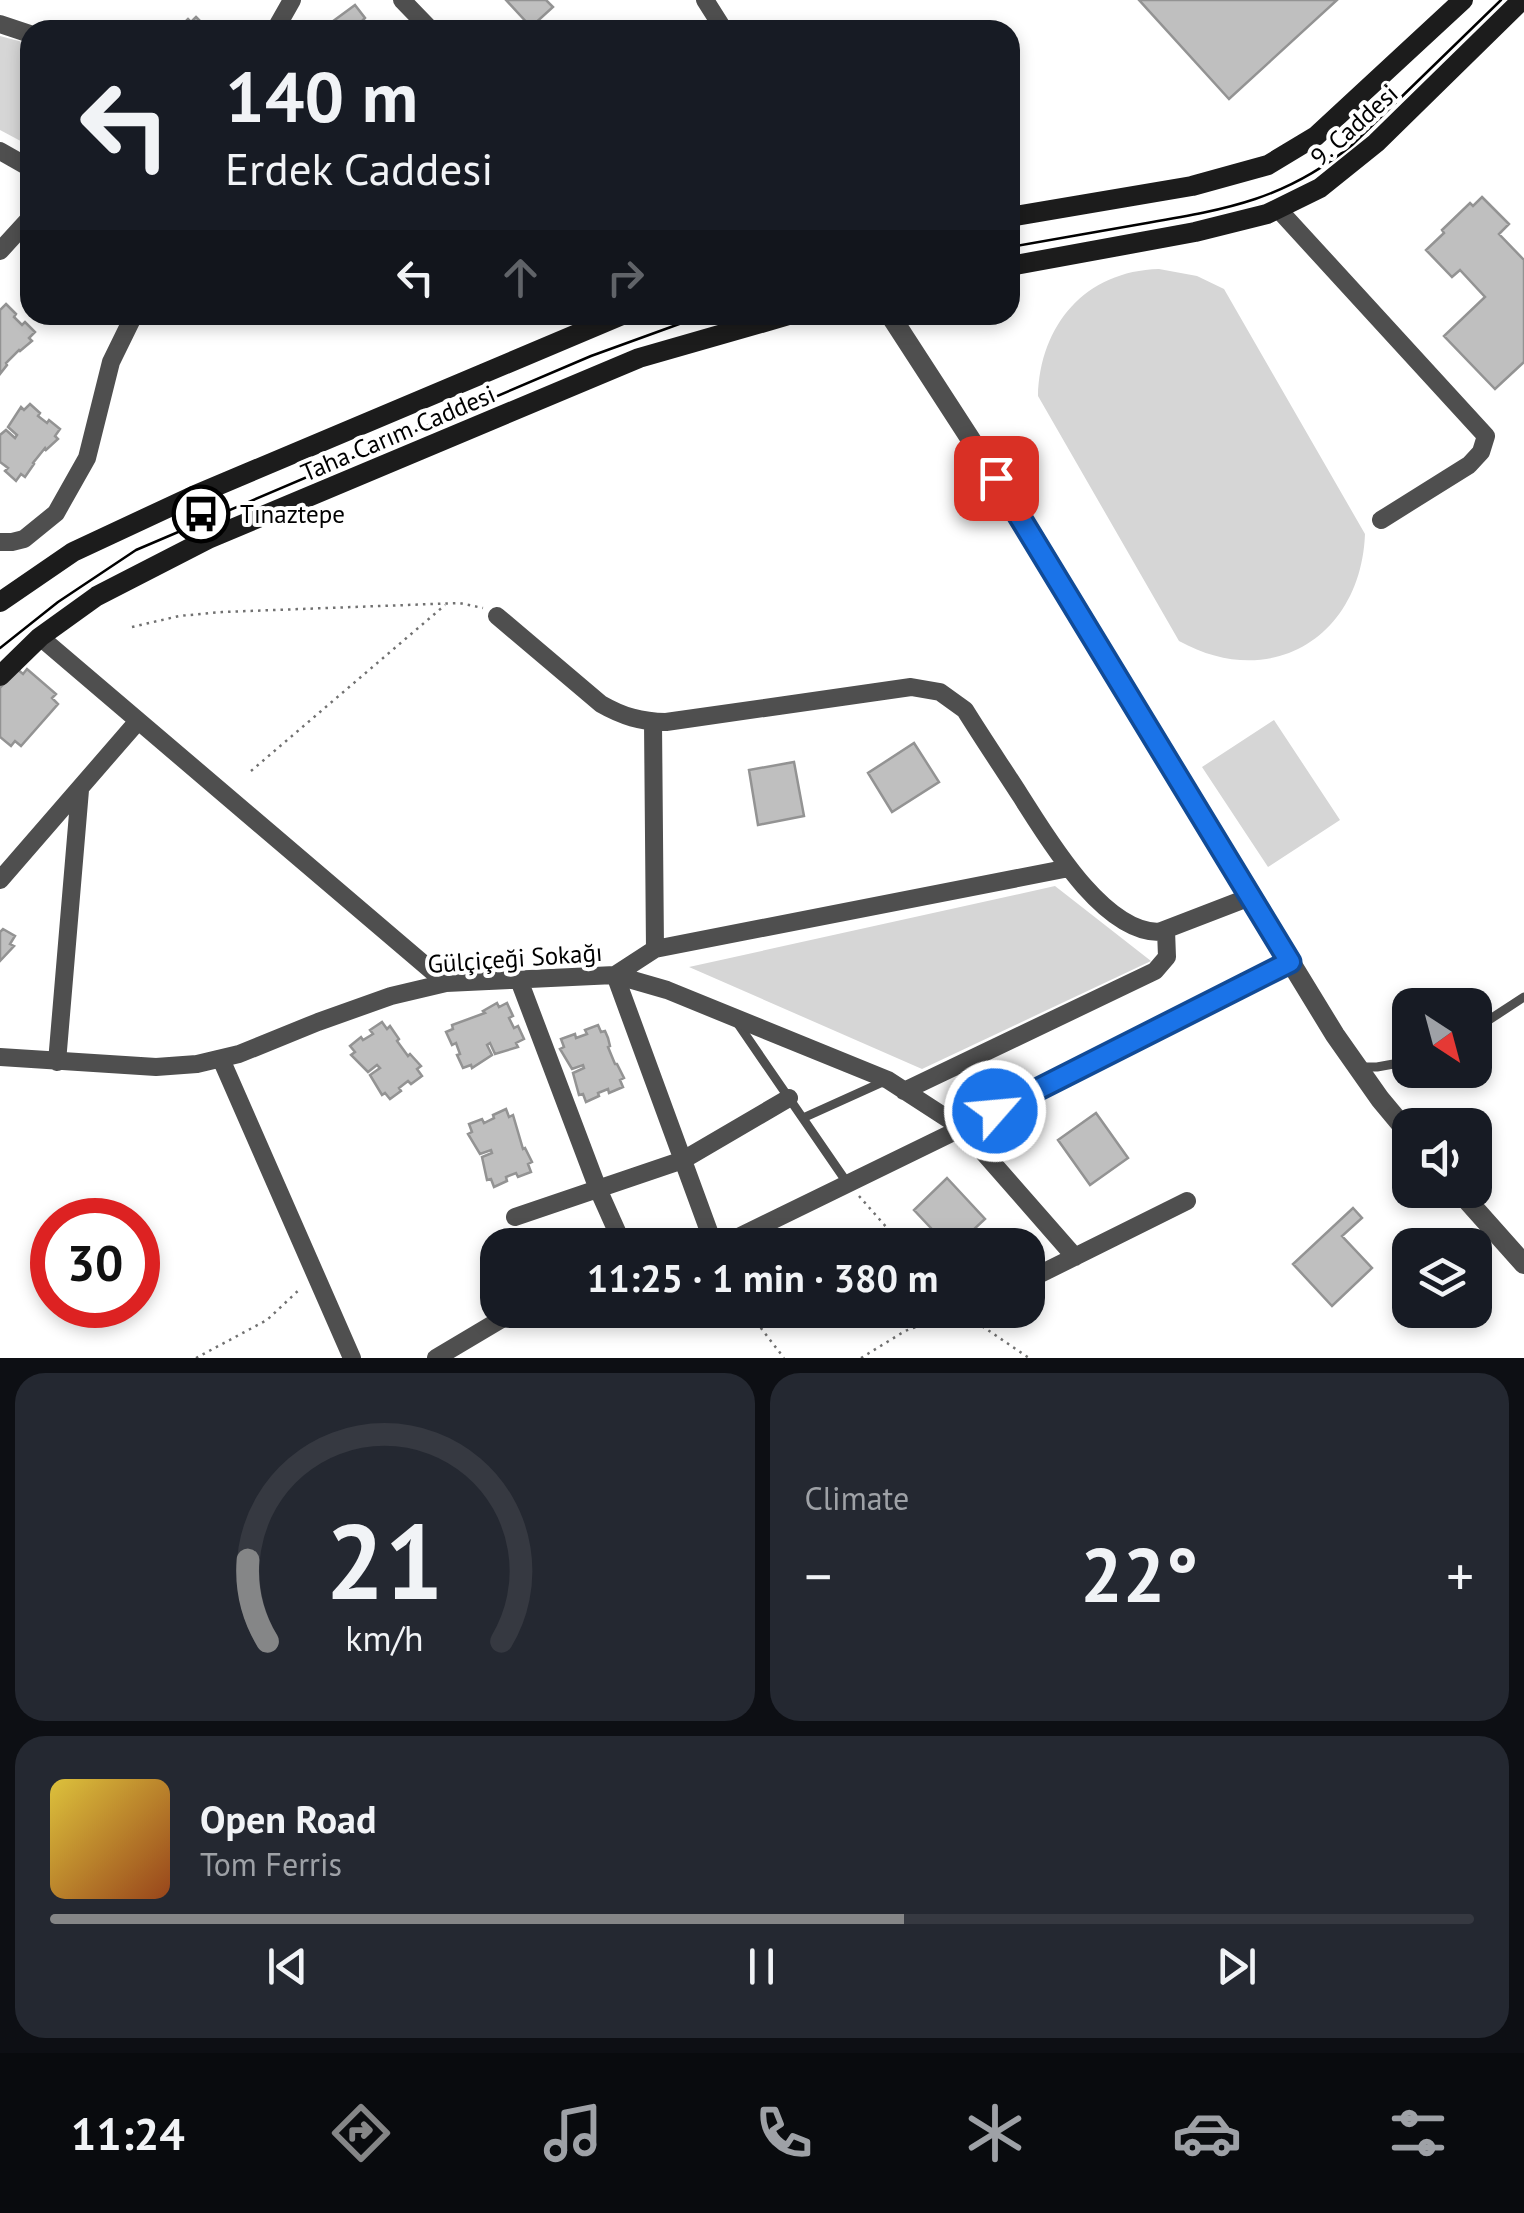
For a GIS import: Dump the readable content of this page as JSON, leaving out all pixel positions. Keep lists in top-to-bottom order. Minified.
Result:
{"streets":{"main road":["9. Caddesi","Taha Carım Caddesi"],"street":["Gülçiçeği Sokağı"]},"places":{"bus stop":["Tınaztepe"]},"north":"bottom right","page":{"turn":["140 m","Erdek Caddesi"],"limit":"30","trip":"11:25 · 1 min · 380 m","tile":"Climate","heat":["−","22°","+"],"song":["Open Road","Tom Ferris"],"tabs":"11:24","gauge":["21","km/h"]}}
